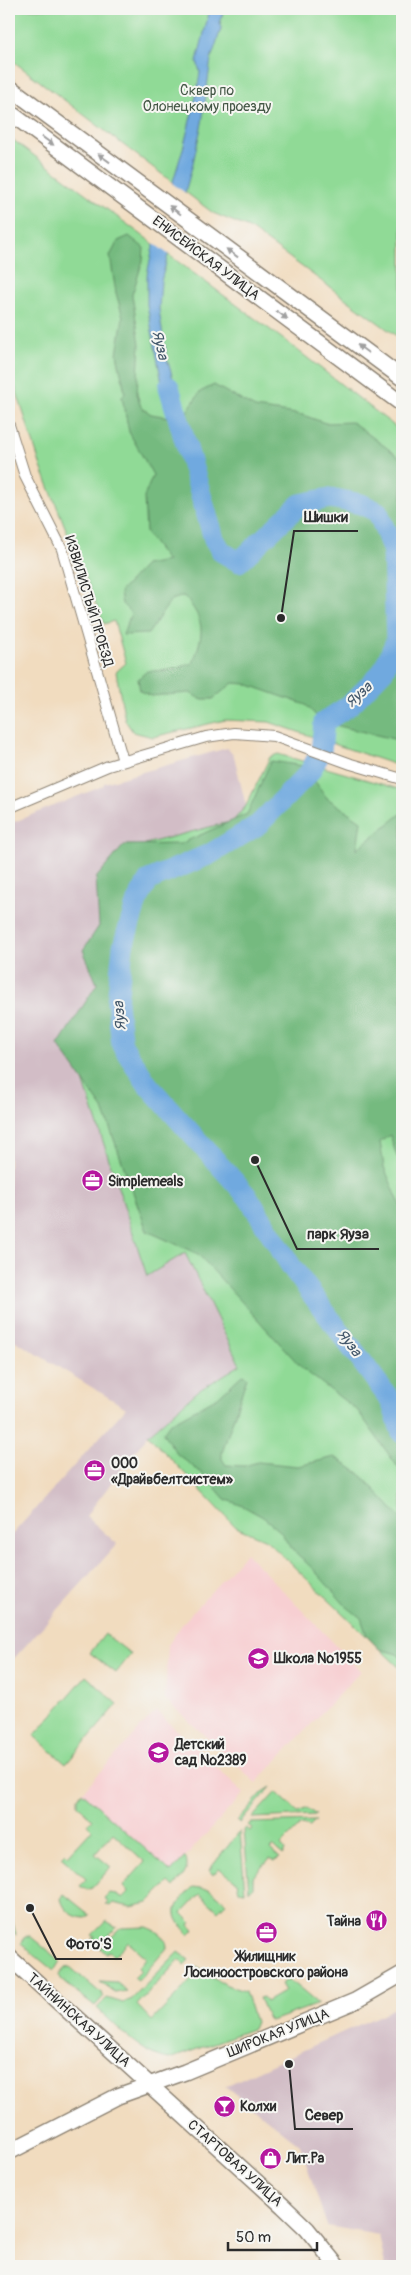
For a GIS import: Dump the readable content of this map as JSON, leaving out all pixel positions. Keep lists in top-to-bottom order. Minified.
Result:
{"streets":{"main road":["ЕНИСЕЙСКАЯ УЛИЦА","ТАЙНИНСКАЯ УЛИЦА","ШИРОКАЯ УЛИЦА","СТАРТОВАЯ УЛИЦА"],"street":["ИЗВИЛИСТЫЙ ПРОЕЗД"]},"crossings":[["ТАЙНИНСКАЯ УЛИЦА","ШИРОКАЯ УЛИЦА"],["ТАЙНИНСКАЯ УЛИЦА","СТАРТОВАЯ УЛИЦА"],["ШИРОКАЯ УЛИЦА","СТАРТОВАЯ УЛИЦА"]],"water":["Яуза"],"parks":["Сквер по Олонецкому проезду"],"places":{"other":["Шишки","парк Яуза","Фото'S","Север"],"office":["Simplemeals","ООО «Драйвбелтсистем»","Жилищник Лосиноостровского района"],"school or university":["Школа №1955","Детский сад №2389"],"restaurant":["Тайна"],"bar":["Колхи"],"shop":["Лит.Ра"]},"scale_bar":"50 m"}
